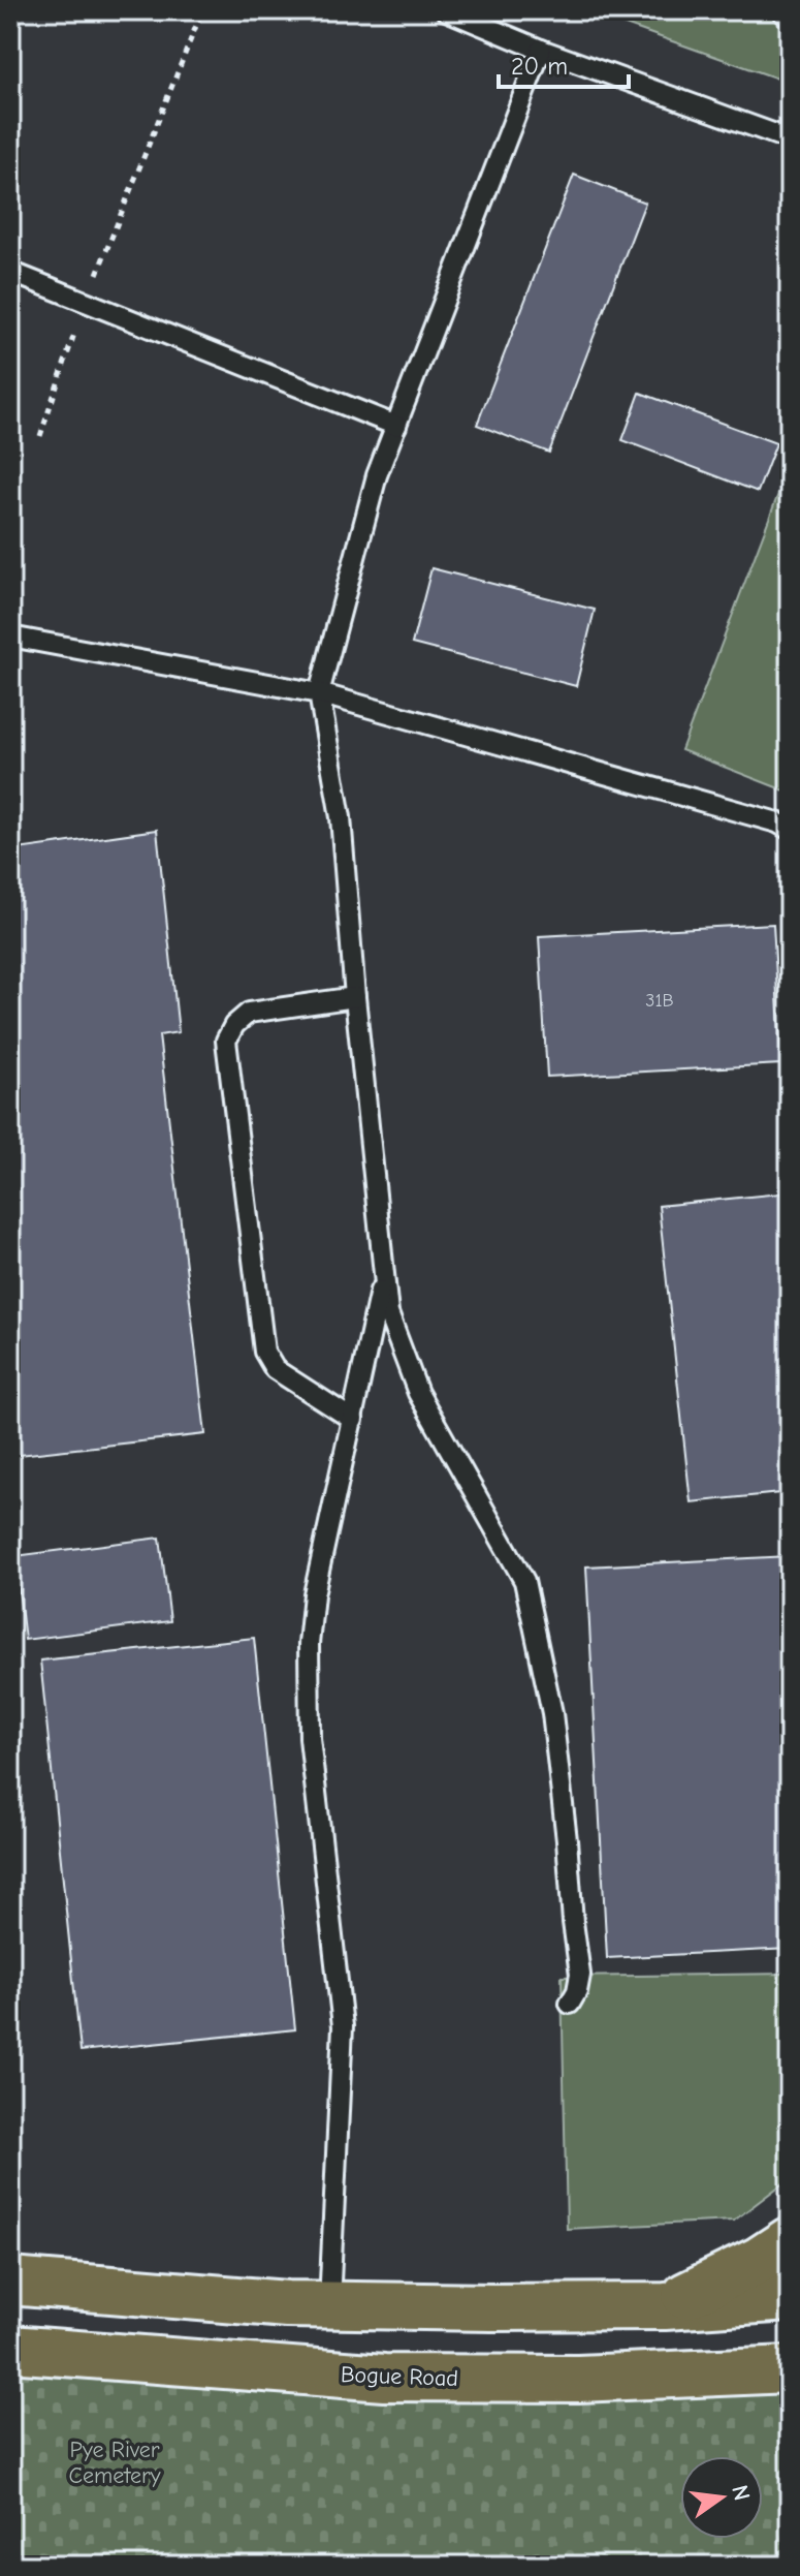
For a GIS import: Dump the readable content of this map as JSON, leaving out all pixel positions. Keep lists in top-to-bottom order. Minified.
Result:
{"streets":{"main road":["Bogue Road"]},"parks":["Pye River Cemetery"],"house_numbers":["31B"],"scale_bar":"20 m","north":"right"}
